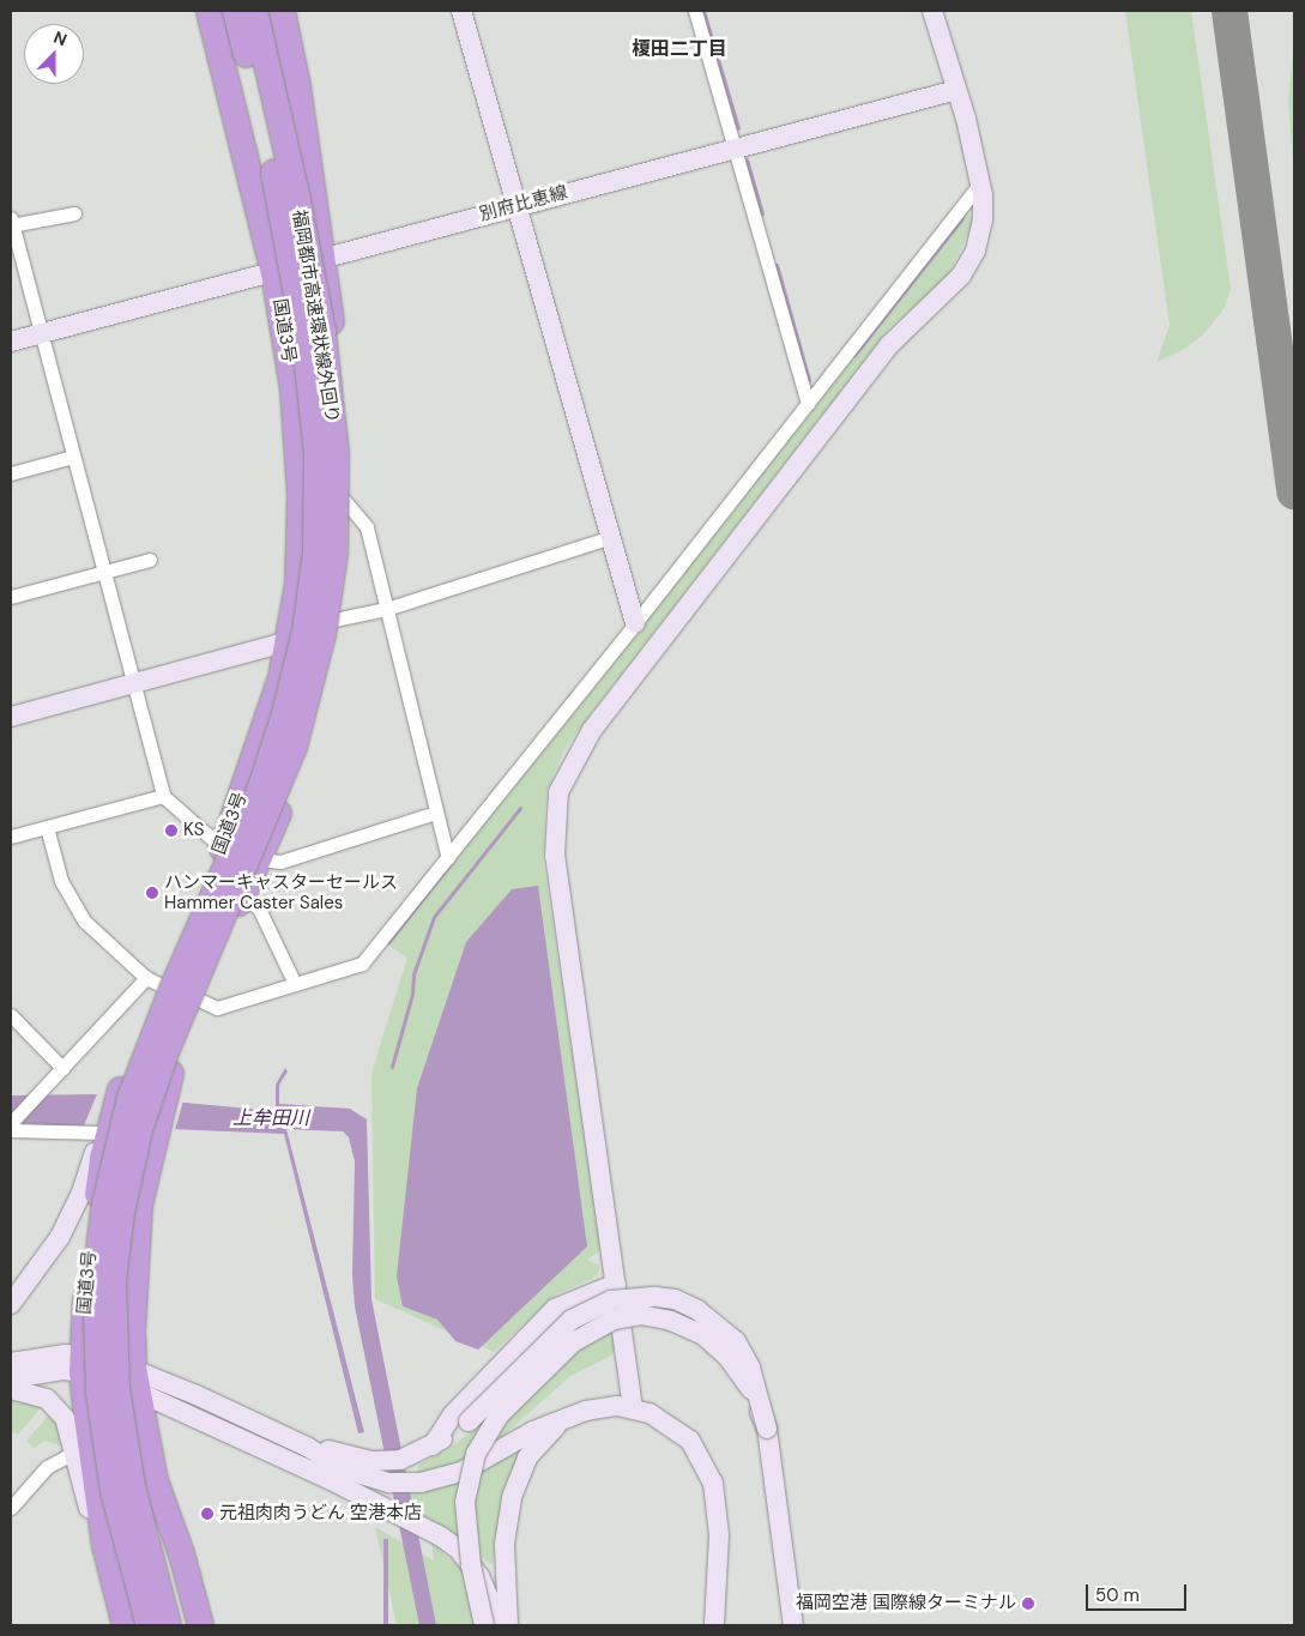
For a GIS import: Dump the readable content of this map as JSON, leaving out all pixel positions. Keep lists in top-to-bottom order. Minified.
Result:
{"streets":{"highway":["福岡都市高速環状線外回り","国道3号"],"street":["別府比恵線"]},"crossings":[["別府比恵線","国道3号"]],"districts":["榎田二丁目"],"water":["上牟田川"],"places":["KS","ハンマーキャスターセールス Hammer Caster Sales","元祖肉肉うどん 空港本店","福岡空港 国際線ターミナル"],"scale_bar":"50 m","north":"top"}
